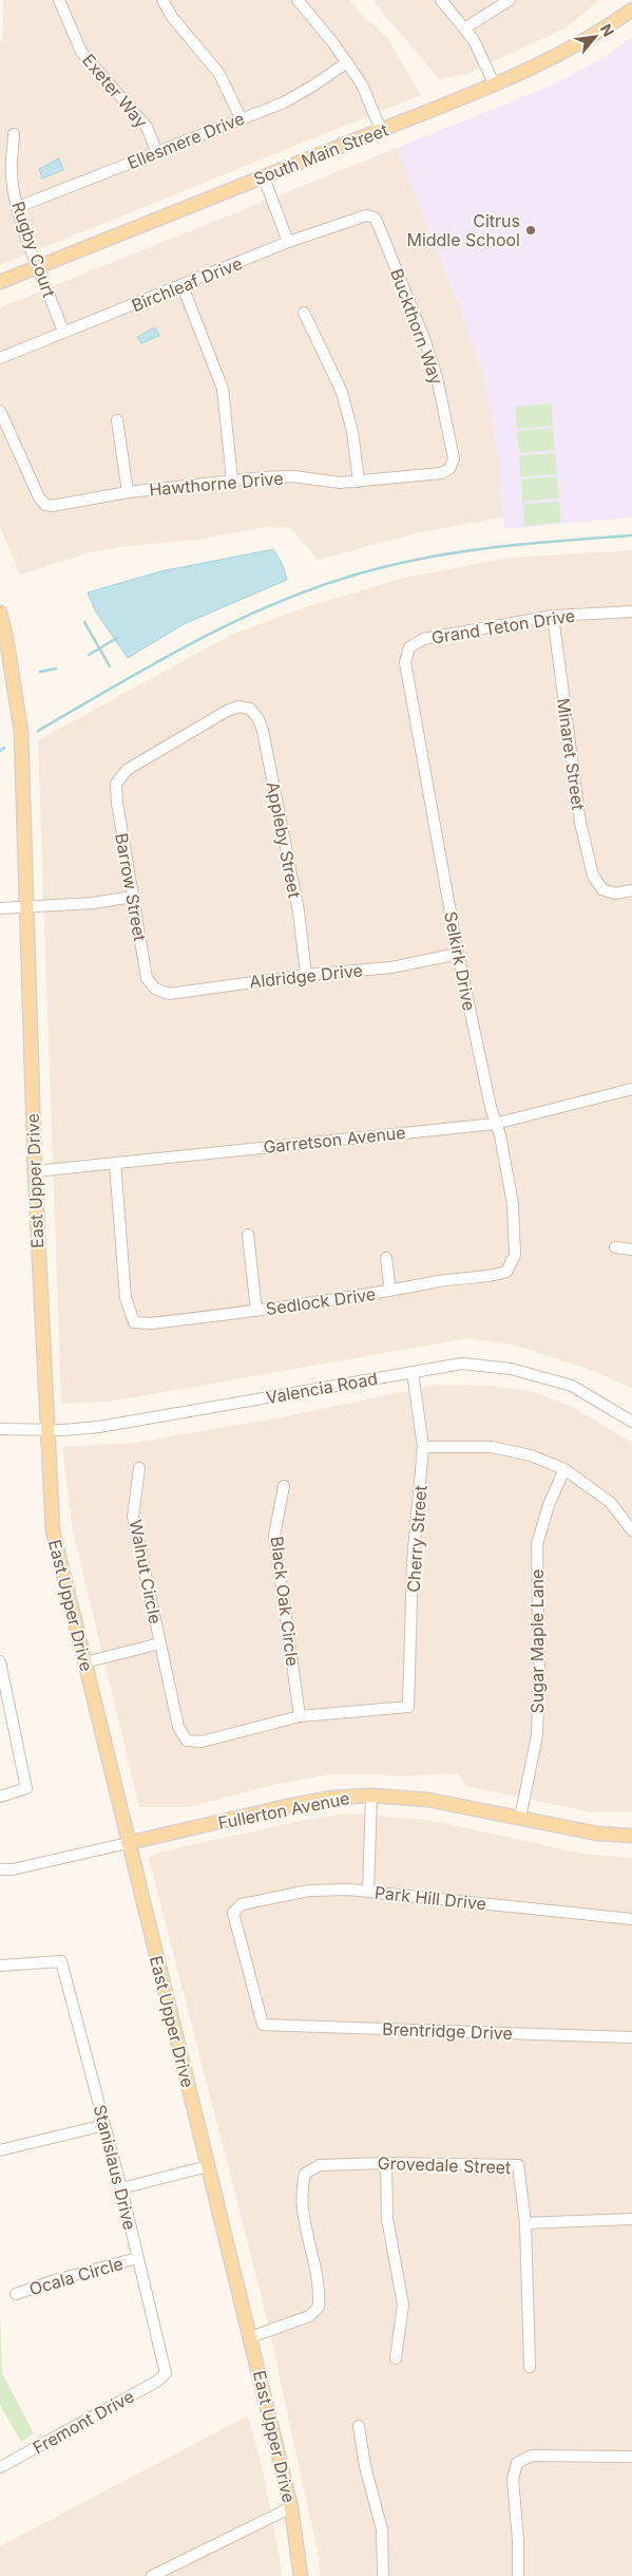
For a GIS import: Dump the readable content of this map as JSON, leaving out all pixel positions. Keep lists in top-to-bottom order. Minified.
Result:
{"streets":{"main road":["South Main Street","East Upper Drive","Fullerton Avenue"],"street":["Exeter Way","Ellesmere Drive","Rugby Court","Birchleaf Drive","Buckthorn Way","Hawthorne Drive","Grand Teton Drive","Minaret Street","Appleby Street","Barrow Street","Selkirk Drive","Aldridge Drive","Garretson Avenue","Sedlock Drive","Valencia Road","Cherry Street","Walnut Circle","Black Oak Circle","Sugar Maple Lane","Park Hill Drive","Brentridge Drive","Grovedale Street","Stanislaus Drive","Ocala Circle","Fremont Drive"]},"crossings":[["Exeter Way","Ellesmere Drive"],["Ellesmere Drive","Rugby Court"],["South Main Street","Rugby Court"],["Rugby Court","Birchleaf Drive"],["Birchleaf Drive","Buckthorn Way"],["Buckthorn Way","Hawthorne Drive"],["Grand Teton Drive","Minaret Street"],["Grand Teton Drive","Selkirk Drive"],["Appleby Street","Barrow Street"],["Appleby Street","Aldridge Drive"],["Barrow Street","Aldridge Drive"],["Selkirk Drive","Aldridge Drive"],["Selkirk Drive","Garretson Avenue"],["Selkirk Drive","Sedlock Drive"],["Garretson Avenue","East Upper Drive"],["Garretson Avenue","Sedlock Drive"],["East Upper Drive","Valencia Road"],["East Upper Drive","Fullerton Avenue"],["East Upper Drive","Grovedale Street"],["Valencia Road","Cherry Street"],["Cherry Street","Walnut Circle"],["Cherry Street","Black Oak Circle"],["Walnut Circle","Black Oak Circle"],["Sugar Maple Lane","Fullerton Avenue"],["Park Hill Drive","Brentridge Drive"],["Stanislaus Drive","Ocala Circle"],["Stanislaus Drive","Fremont Drive"]],"places":["Citrus Middle School"],"north":"top right"}
